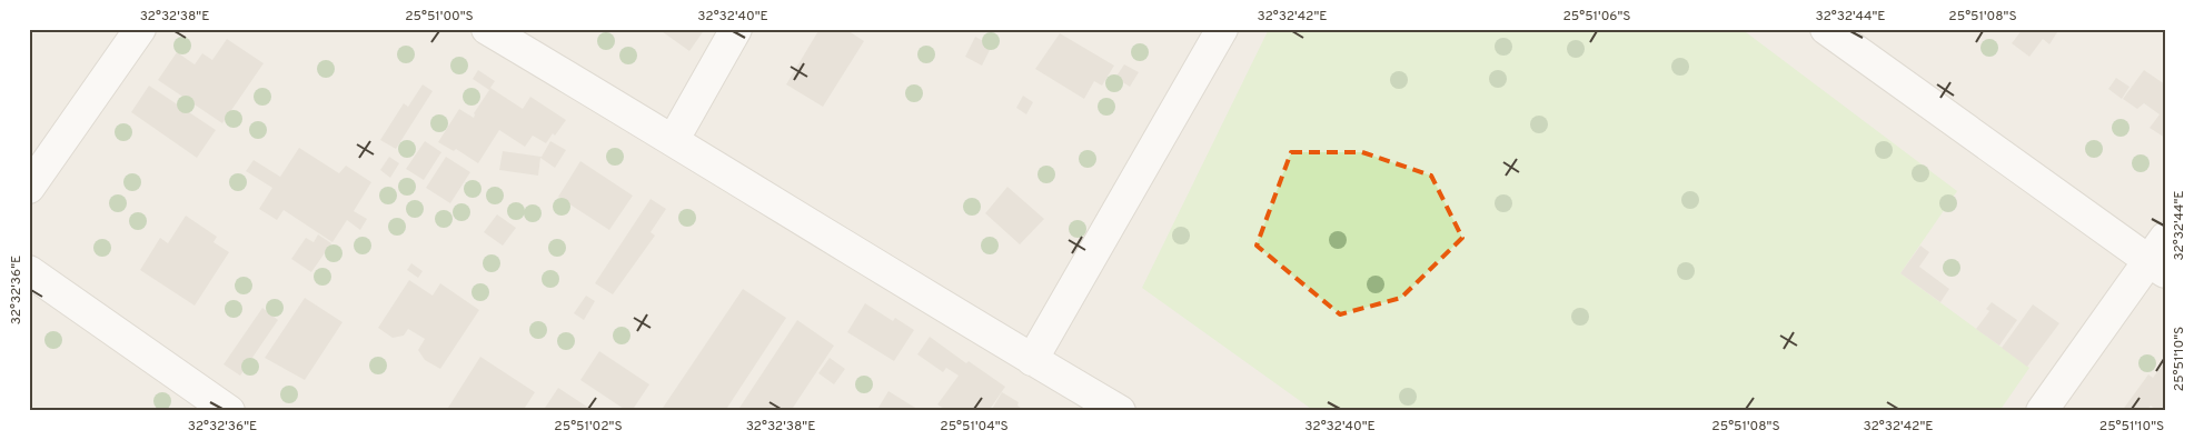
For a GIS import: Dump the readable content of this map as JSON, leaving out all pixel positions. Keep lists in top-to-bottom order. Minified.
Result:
{"coordinates":["32°32'38\"E","25°51'00\"S","32°32'40\"E","32°32'42\"E","25°51'06\"S","32°32'44\"E","25°51'08\"S","32°32'36\"E","25°51'10\"S","25°51'02\"S","25°51'04\"S"]}
